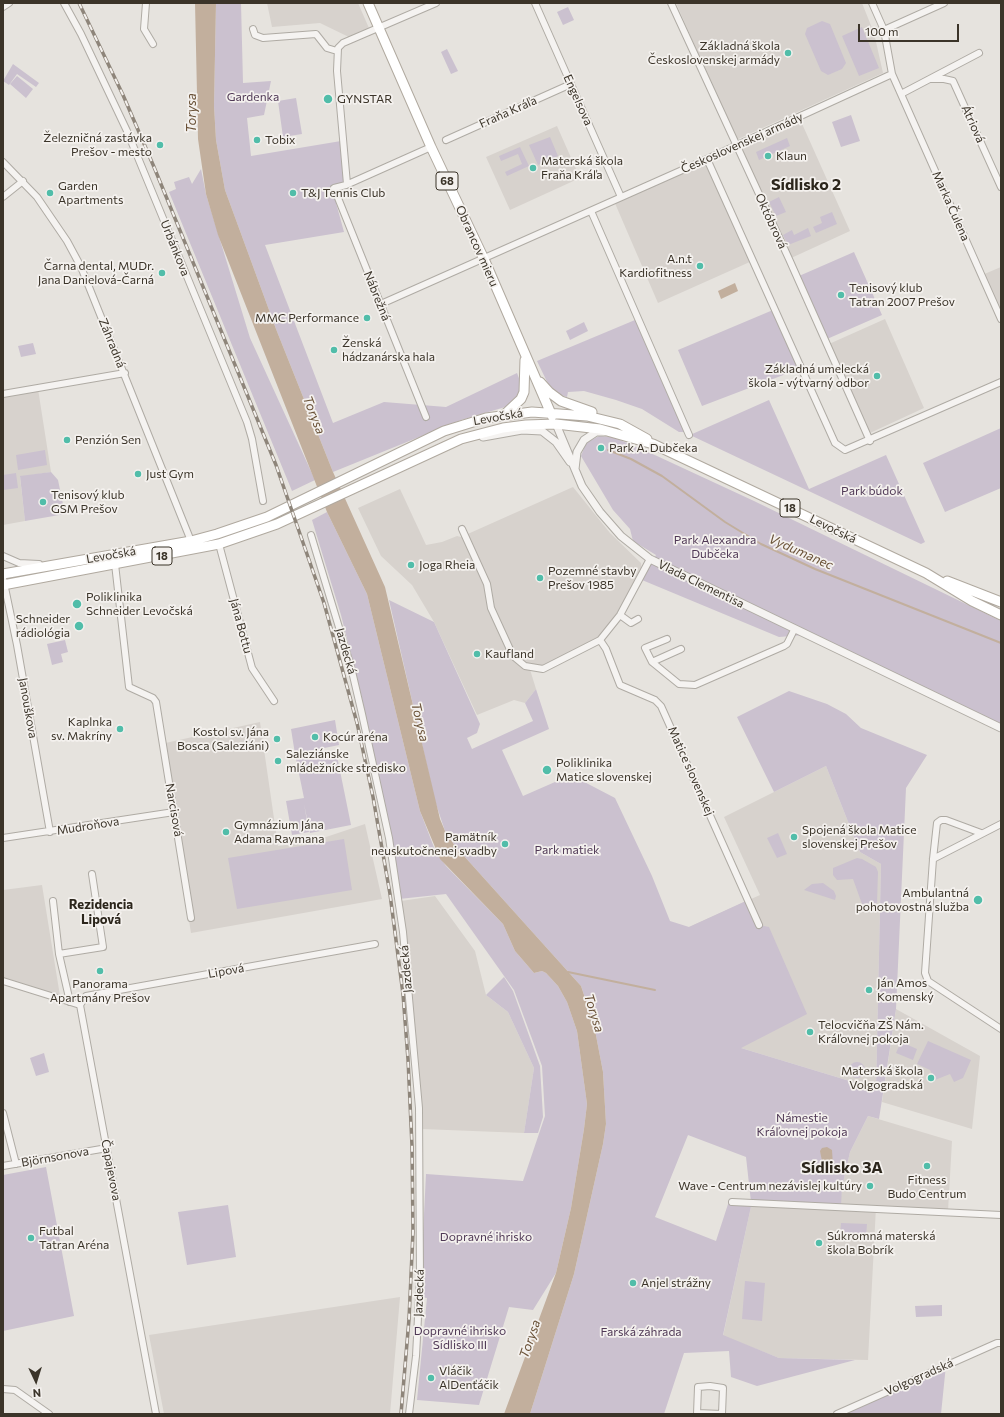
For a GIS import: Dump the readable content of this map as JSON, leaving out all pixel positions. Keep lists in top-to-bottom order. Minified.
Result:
{"streets":{"main road":["68","Obrancov mieru","Levočská","18"],"street":["Engelsova","Fraňa Kráľa","Átriová","Československej armády","Marka Čulena","Októbrová","Urbánkova","Nábrežná","Záhradná","Vlada Clementisa","Jána Bottu","Jazdecká","Janouškova","Matice slovenskej","Narcisová","Mudroňova","Lipová","Björnsonova","Čapajevova","Volgogradská"]},"crossings":[["Engelsova","Fraňa Kráľa"],["Engelsova","Československej armády"],["Československej armády","Marka Čulena"],["Československej armády","Októbrová"],["Československej armády","Obrancov mieru"],["Československej armády","Nábrežná"],["68","Obrancov mieru"],["68","Levočská"],["Obrancov mieru","Nábrežná"],["Obrancov mieru","Levočská"],["Obrancov mieru","Vlada Clementisa"],["Záhradná","Levočská"],["Levočská","Vlada Clementisa"],["Levočská","Jána Bottu"],["Levočská","Janouškova"],["Levočská","Narcisová"],["Janouškova","Mudroňova"],["Narcisová","Mudroňova"],["Lipová","Čapajevova"],["Björnsonova","Čapajevova"]],"districts":["Sídlisko 2","Rezidencia Lipová","Sídlisko 3A"],"water":["Torysa","Vydumanec"],"parks":["Gardenka","Park búdok","Park Alexandra Dubčeka","Park matiek","Námestie Kráľovnej pokoja","Dopravné ihrisko","Dopravné ihrisko Sídlisko III","Farská záhrada"],"places":["Základná škola Československej armády","GYNSTAR","Tobix","Železničná zastávka Prešov - mesto","Klaun","Materská škola Fraňa Kráľa","Garden Apartments","T&J Tennis Club","A.n.t Kardiofitness","Čarna dental, MUDr. Jana Danielová-Čarná","Tenisový klub Tatran 2007 Prešov","MMC Performance","Ženská hádzanárska hala","Základná umelecká škola - výtvarný odbor","Penzión Sen","Park A. Dubčeka","Just Gym","Tenisový klub GSM Prešov","Joga Rheia","Pozemné stavby Prešov 1985","Poliklinika Schneider Levočská","Schneider rádiológia","Kaufland","Kaplnka sv. Makríny","Kocúr aréna","Kostol sv. Jána Bosca (Saleziáni)","Saleziánske mládežnícke stredisko","Poliklinika Matice slovenskej","Gymnázium Jána Adama Raymana","Spojená škola Matice slovenskej Prešov","Pamätník neuskutočnenej svadby","Ambulantná pohotovostná služba","Panorama Apartmány Prešov","Ján Amos Komenský","Telocvičňa ZŠ Nám. Kráľovnej pokoja","Materská škola Volgogradská","Fitness Budo Centrum","Wave - Centrum nezávislej kultúry","Futbal Tatran Aréna","Súkromná materská škola Bobrík","Anjel strážny","Vláčik AlDenťáčik"],"scale_bar":"100 m","north":"bottom"}
